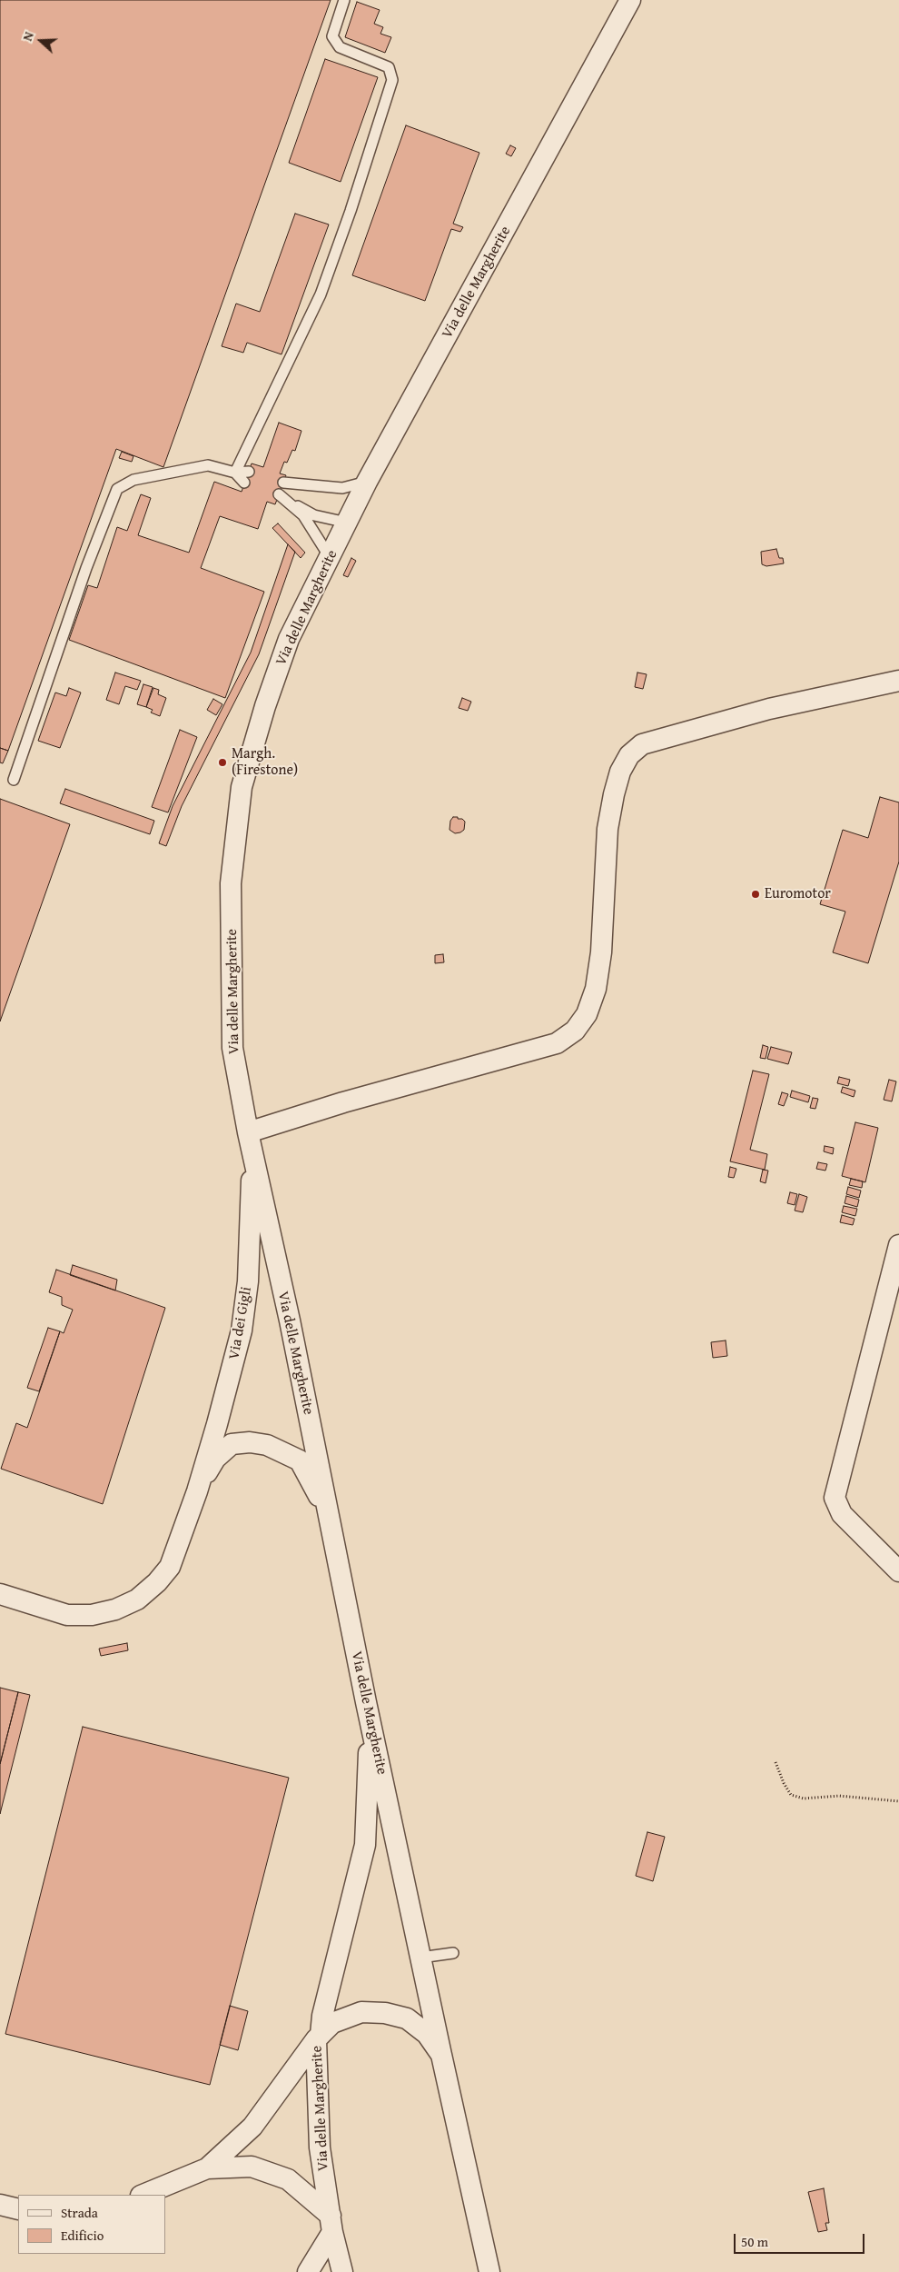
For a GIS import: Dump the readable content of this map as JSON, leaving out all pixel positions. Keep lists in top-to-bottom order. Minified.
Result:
{"streets":{"street":["Via delle Margherite","Via dei Gigli"]},"crossings":[["Via delle Margherite","Via dei Gigli"]],"places":["Margh. (Firestone)","Euromotor"],"legend":["Strada","Edificio"],"scale_bar":"50 m","north":"left"}
